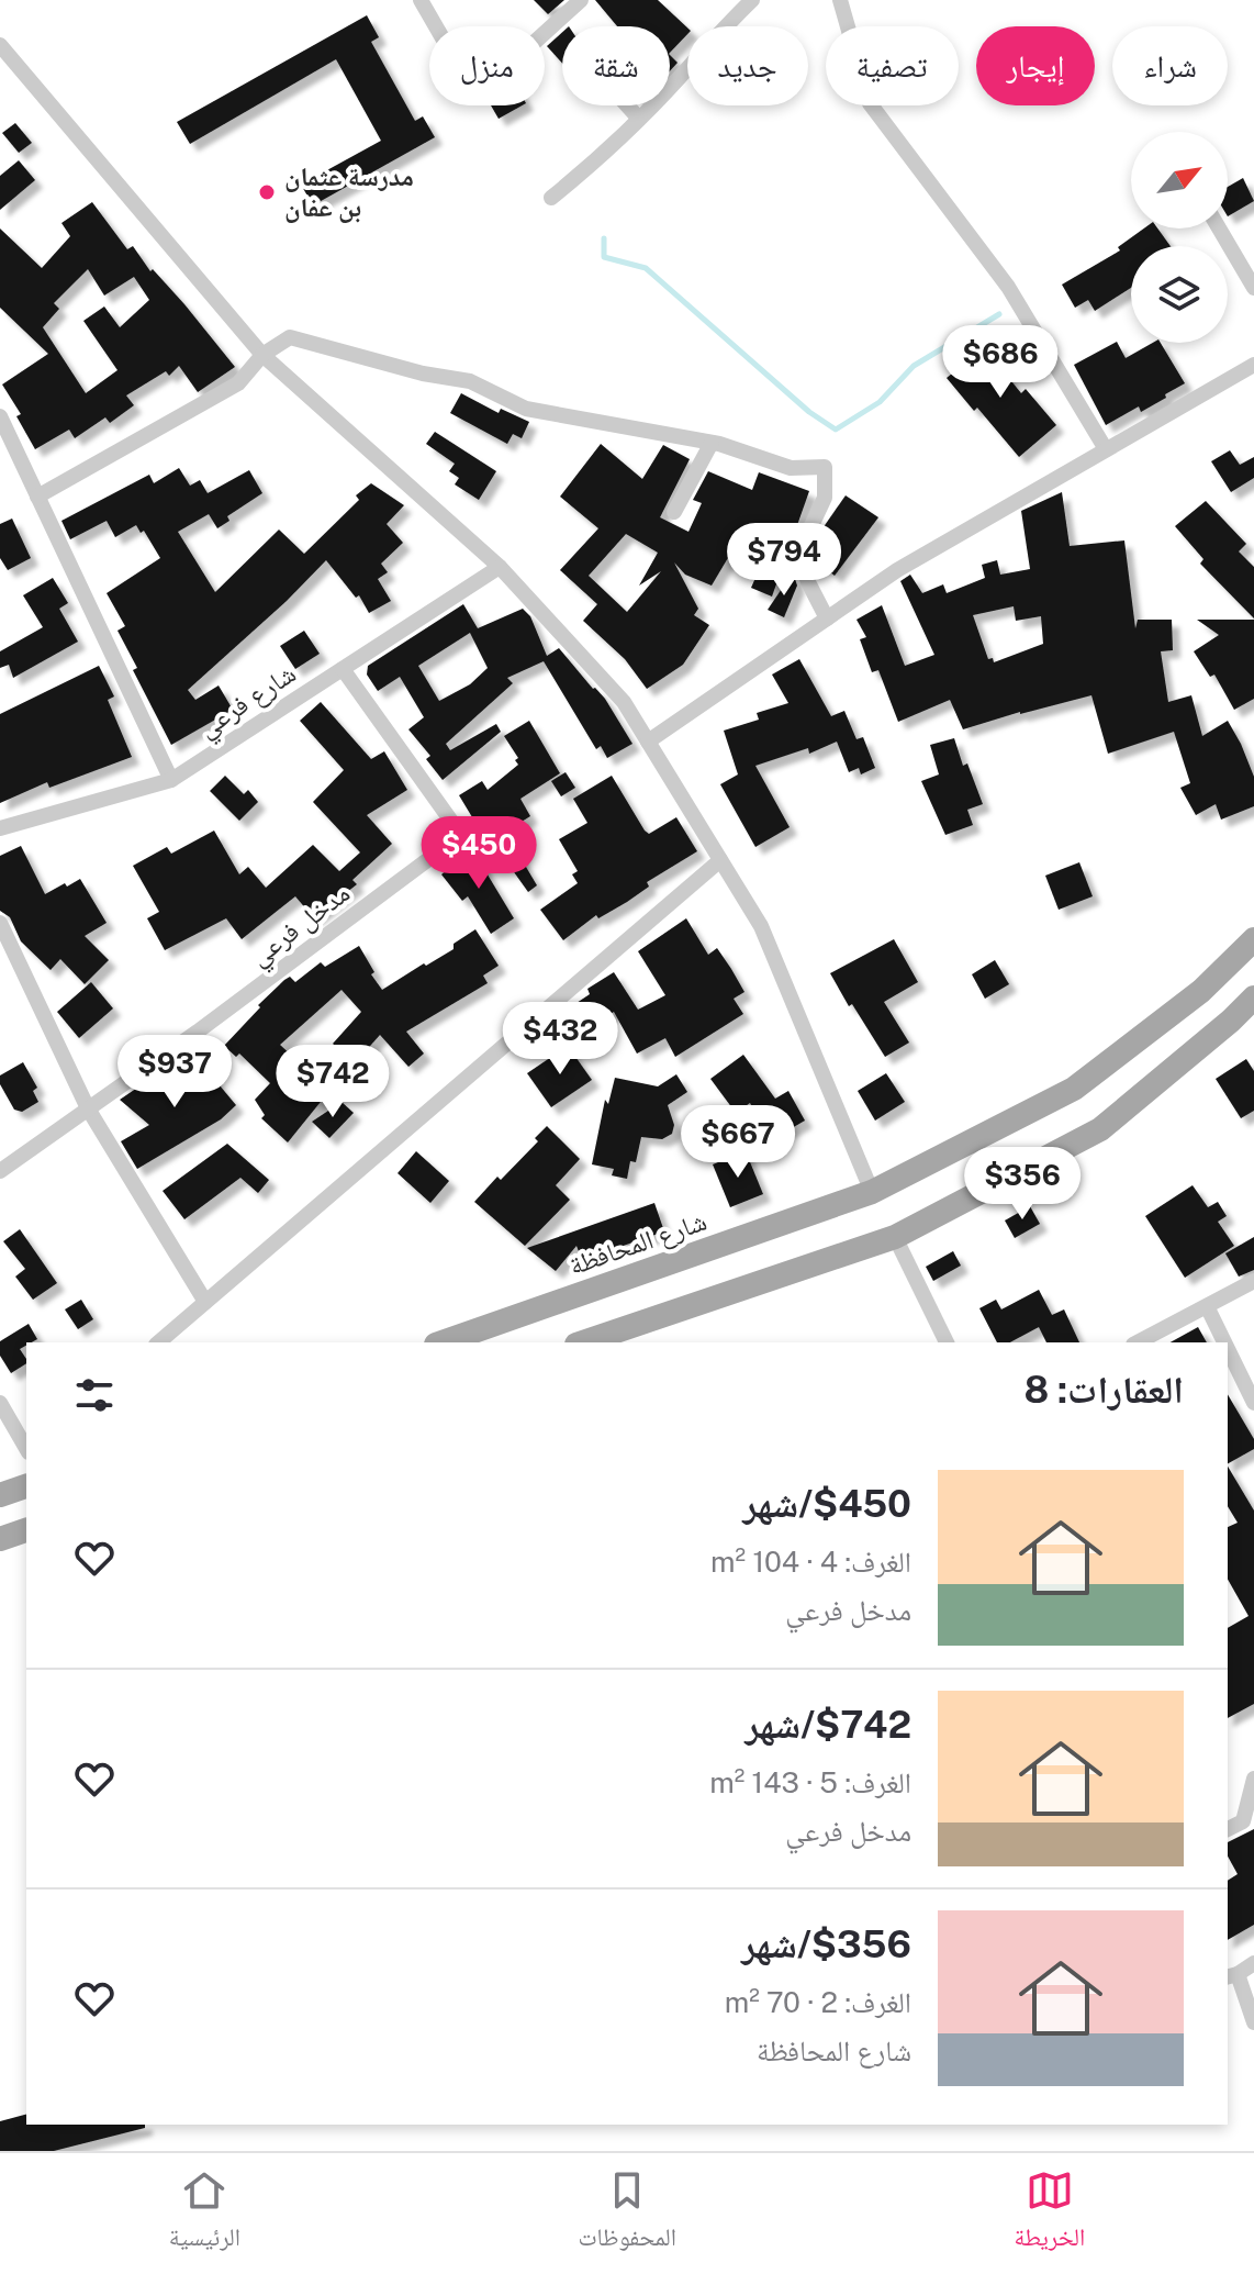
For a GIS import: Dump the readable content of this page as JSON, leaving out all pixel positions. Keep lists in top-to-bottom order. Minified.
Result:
{"streets":{"main road":["شارع المحافظة"],"street":["شارع فرعي","مدخل فرعي"]},"crossings":[["شارع فرعي","مدخل فرعي"]],"places":["مدرسة عثمان بن عفان"],"north":"top right","page":{"chip":["شراء","إيجار","تصفية","جديد","شقة","منزل"],"price":["$686","$794","$450","$432","$937","$742","$667","$356"],"heading":"العقارات: 8","list":[{"name":"$450/شهر","note":"الغرف: 4 · 104 m² · مدخل فرعي"},{"name":"$742/شهر","note":"الغرف: 5 · 143 m² · مدخل فرعي"},{"name":"$356/شهر","note":"الغرف: 2 · 70 m² · شارع المحافظة"}],"tabs":["الخريطة","المحفوظات","الرئيسية"]}}
